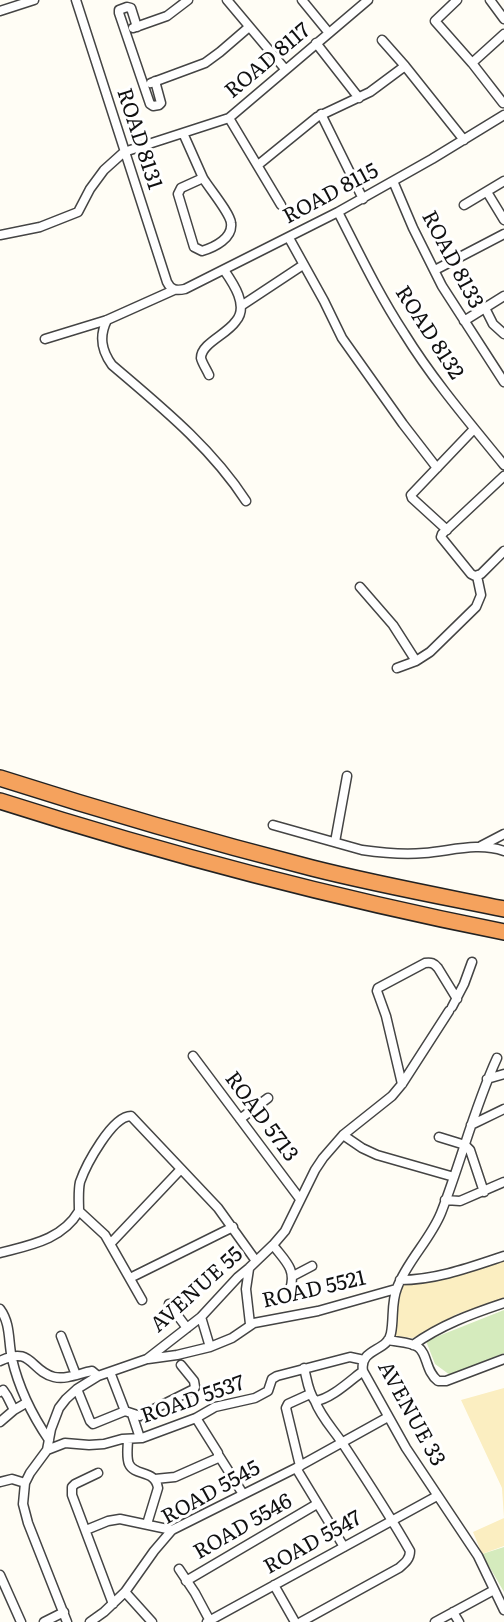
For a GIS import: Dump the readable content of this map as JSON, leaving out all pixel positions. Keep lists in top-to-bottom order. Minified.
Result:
{"streets":{"street":["ROAD 8117","ROAD 8131","ROAD 8115","ROAD 8133","ROAD 8132","ROAD 5713","AVENUE 55","ROAD 5521","ROAD 5537","AVENUE 33","ROAD 5545","ROAD 5546","ROAD 5547"]},"crossings":[["ROAD 8117","ROAD 8131"],["ROAD 8131","ROAD 8115"],["ROAD 8115","ROAD 8133"],["ROAD 8115","ROAD 8132"],["ROAD 5713","AVENUE 55"],["AVENUE 55","ROAD 5521"],["AVENUE 55","ROAD 5537"],["ROAD 5521","AVENUE 33"],["ROAD 5537","AVENUE 33"],["AVENUE 33","ROAD 5545"],["AVENUE 33","ROAD 5547"],["ROAD 5545","ROAD 5546"],["ROAD 5546","ROAD 5547"]]}
